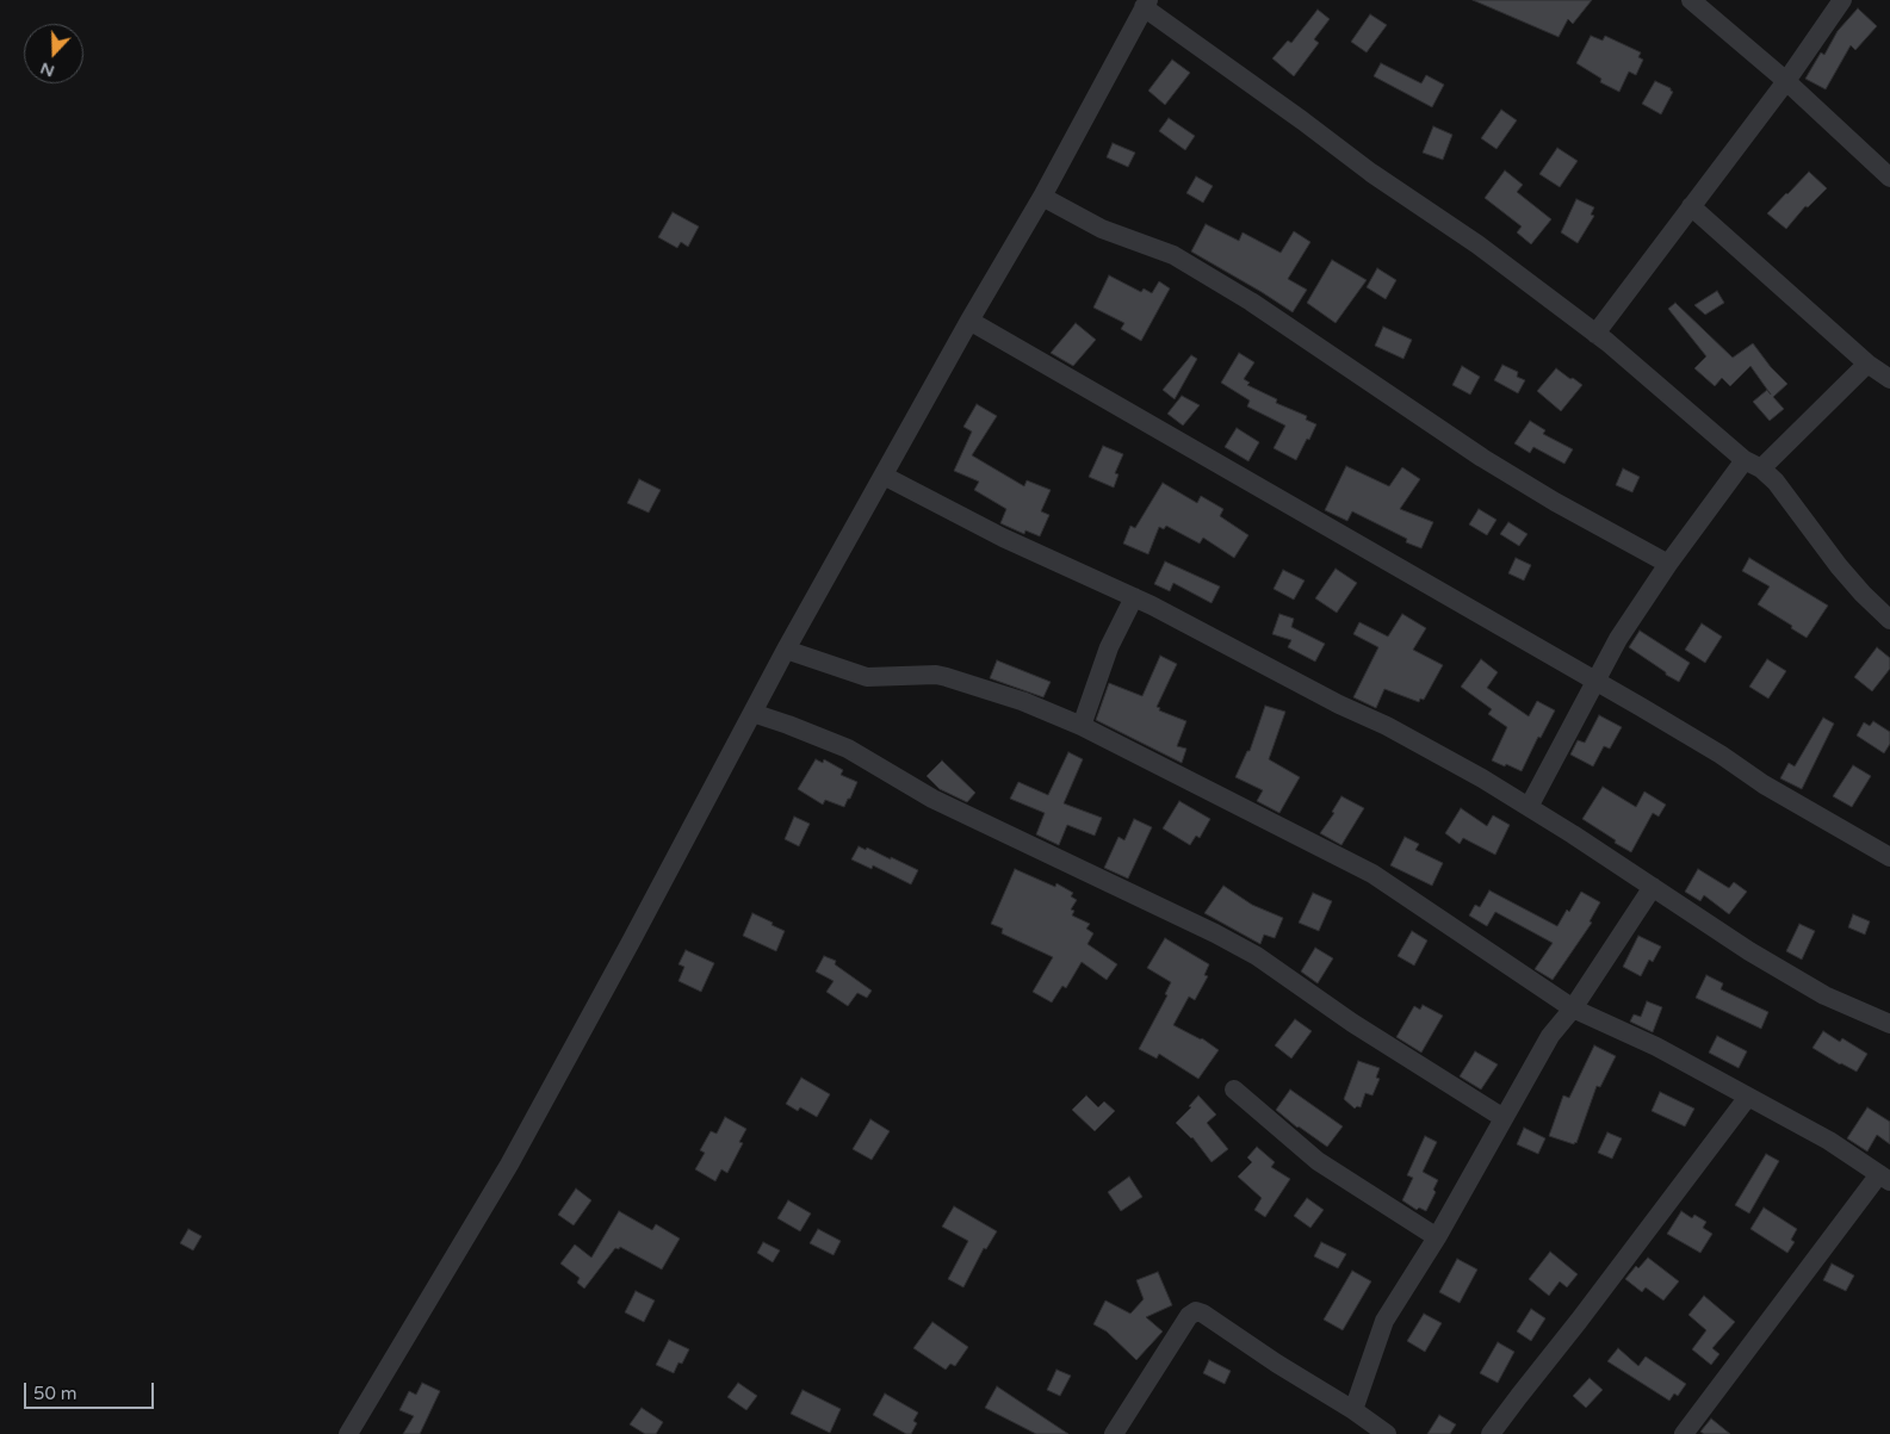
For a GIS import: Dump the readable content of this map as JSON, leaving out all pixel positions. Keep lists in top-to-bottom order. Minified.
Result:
{"scale_bar":"50 m","north":"bottom"}
